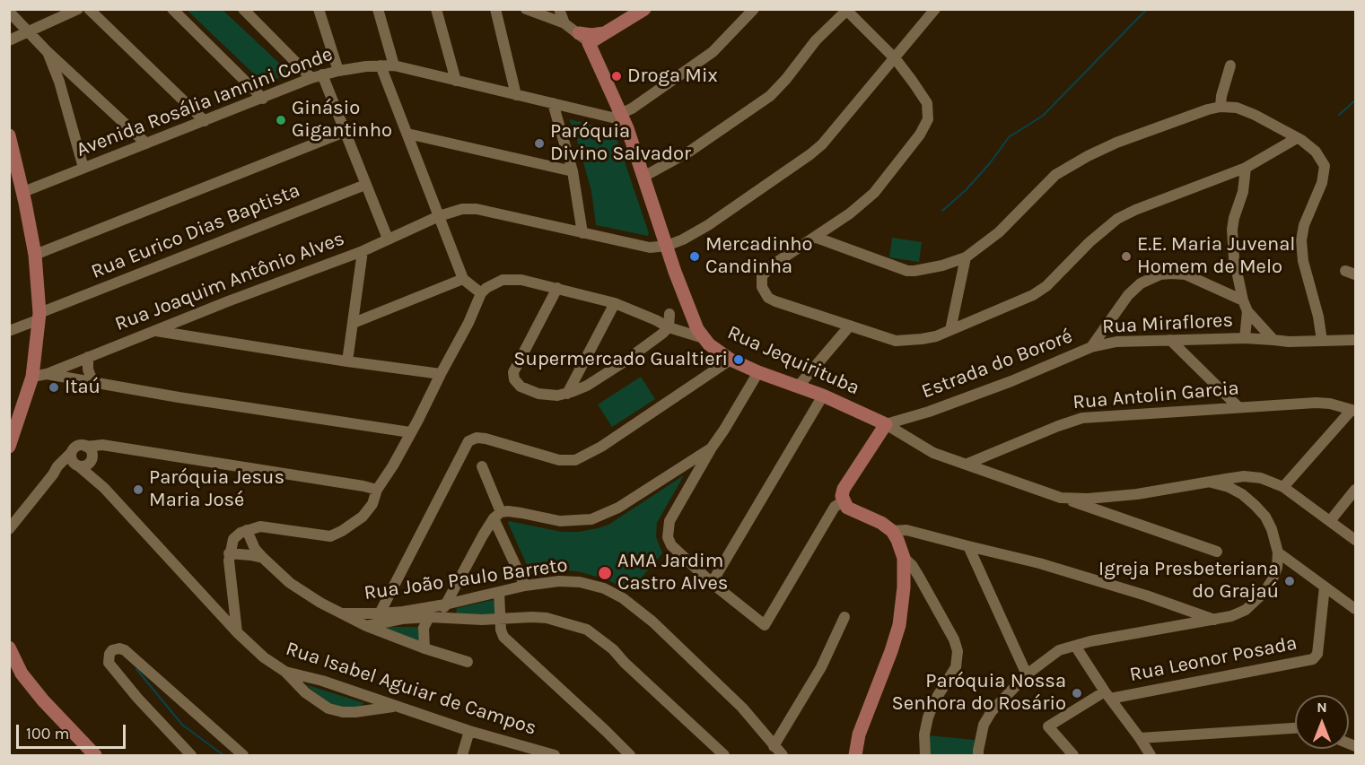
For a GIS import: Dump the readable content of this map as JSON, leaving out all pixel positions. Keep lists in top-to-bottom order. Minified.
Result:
{"streets":{"main road":["Rua Jequirituba"],"street":["Avenida Rosália Iannini Conde","Rua Eurico Dias Baptista","Rua Joaquim Antônio Alves","Rua Miraflores","Estrada do Bororé","Rua Antolin Garcia","Rua João Paulo Barreto","Rua Leonor Posada","Rua Isabel Aguiar de Campos"]},"crossings":[["Avenida Rosália Iannini Conde","Rua Jequirituba"],["Rua Joaquim Antônio Alves","Rua Jequirituba"],["Rua Miraflores","Estrada do Bororé"],["Rua Jequirituba","Estrada do Bororé"],["Rua Jequirituba","Rua Antolin Garcia"]],"places":["Droga Mix","Ginásio Gigantinho","Paróquia Divino Salvador","Mercadinho Candinha","E.E. Maria Juvenal Homem de Melo","Supermercado Gualtieri","Itaú","Paróquia Jesus Maria José","AMA Jardim Castro Alves","Igreja Presbeteriana do Grajaú","Paróquia Nossa Senhora do Rosário"],"scale_bar":"100 m","north":"top"}
